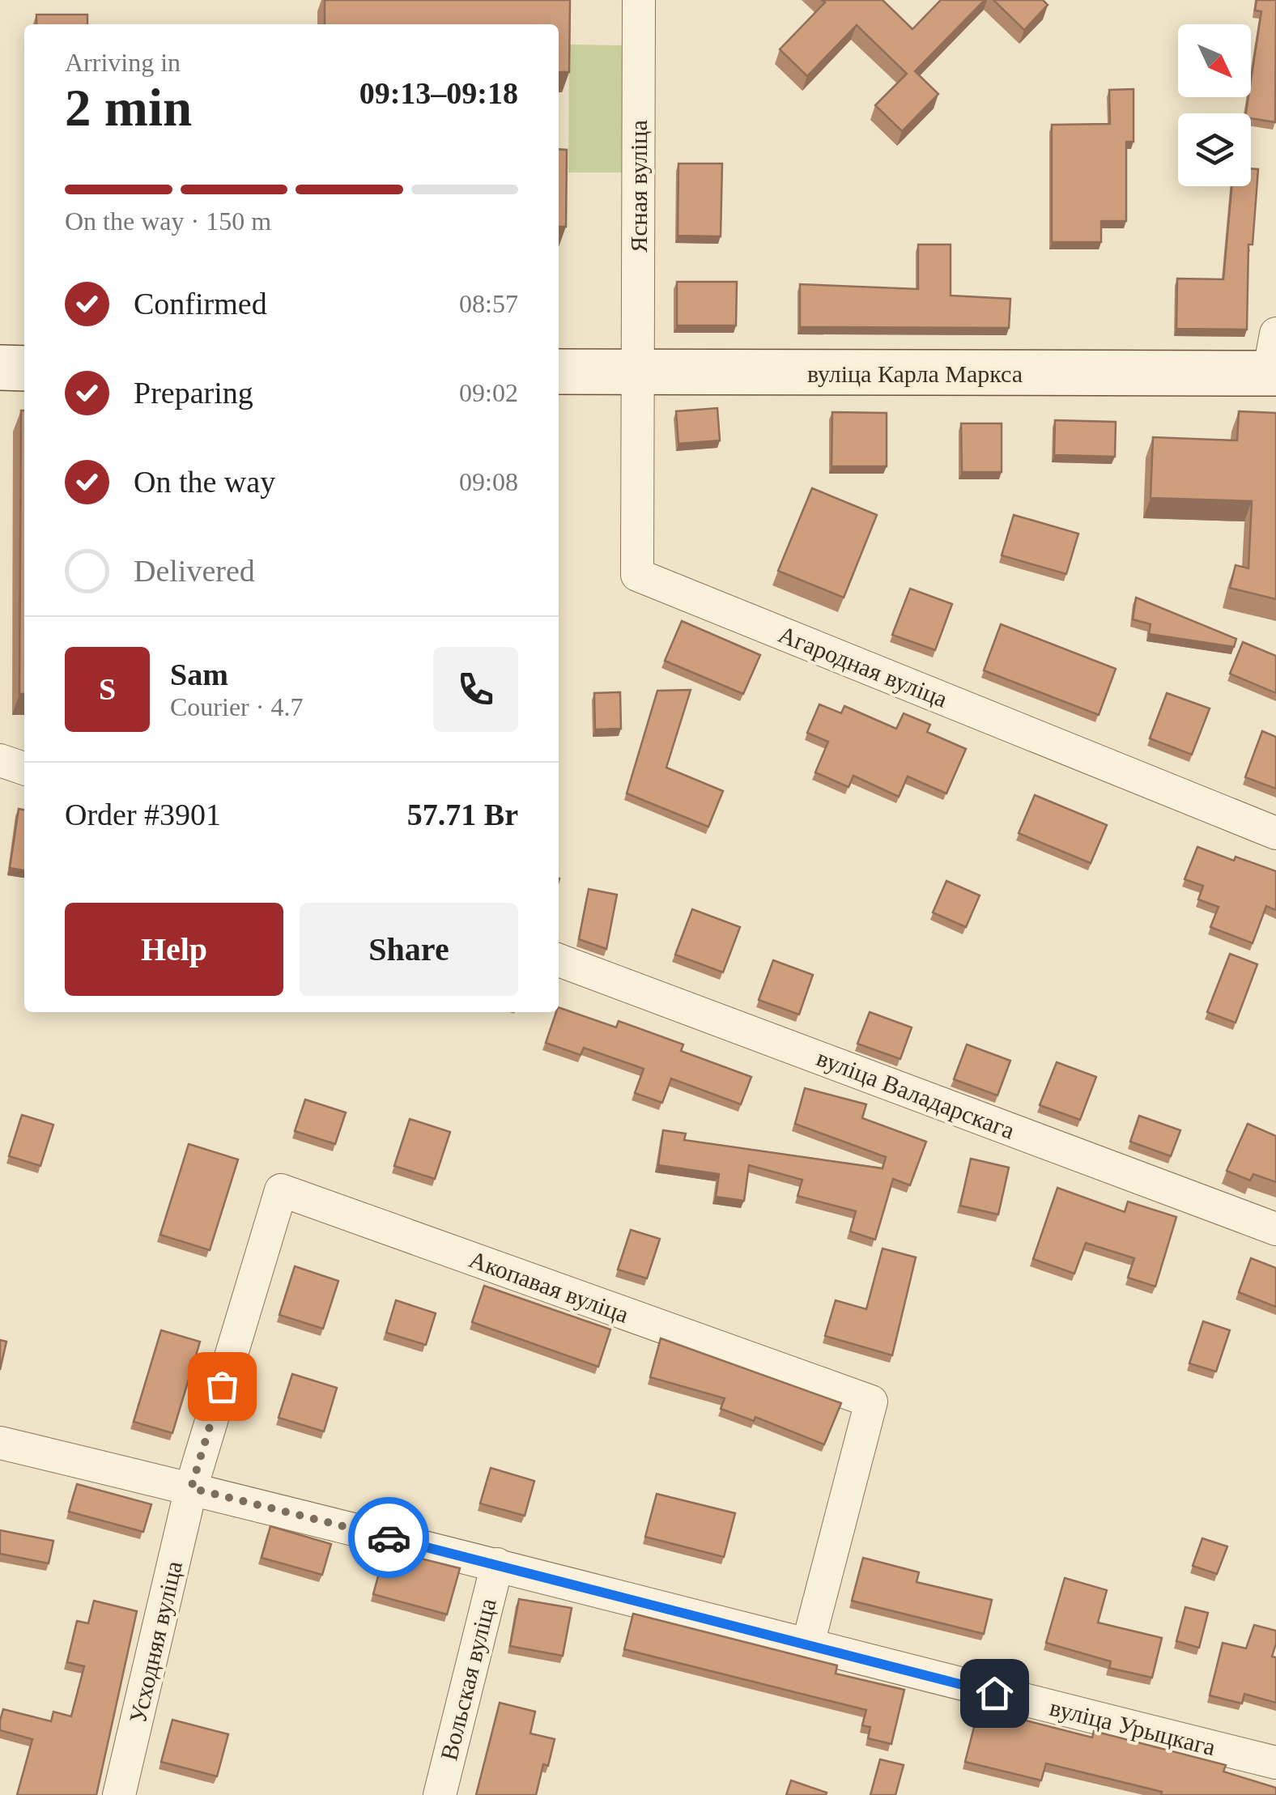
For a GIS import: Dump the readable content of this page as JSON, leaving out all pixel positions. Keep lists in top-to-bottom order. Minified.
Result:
{"streets":{"main road":["вуліца Карла Маркса"],"street":["Ясная вуліца","Агародная вуліца","вуліца Валадарскага","Акопавая вуліца","Усходняя вуліца","Вольская вуліца","вуліца Урыцкага"]},"crossings":[["Ясная вуліца","вуліца Карла Маркса"],["Ясная вуліца","Агародная вуліца"],["вуліца Карла Маркса","Агародная вуліца"],["Акопавая вуліца","Усходняя вуліца"],["Акопавая вуліца","вуліца Урыцкага"],["Усходняя вуліца","вуліца Урыцкага"],["Вольская вуліца","вуліца Урыцкага"]],"north":"bottom right","page":{"heading":["2 min","Arriving in","09:13–09:18"],"panel":["Sam","Courier · 4.7","Order #3901","57.71 Br"],"bar":"On the way · 150 m","list":[["Confirmed","08:57"],["Preparing","09:02"],["On the way","09:08"],"Delivered"],"round":"S","buttons":["Help","Share"]}}
